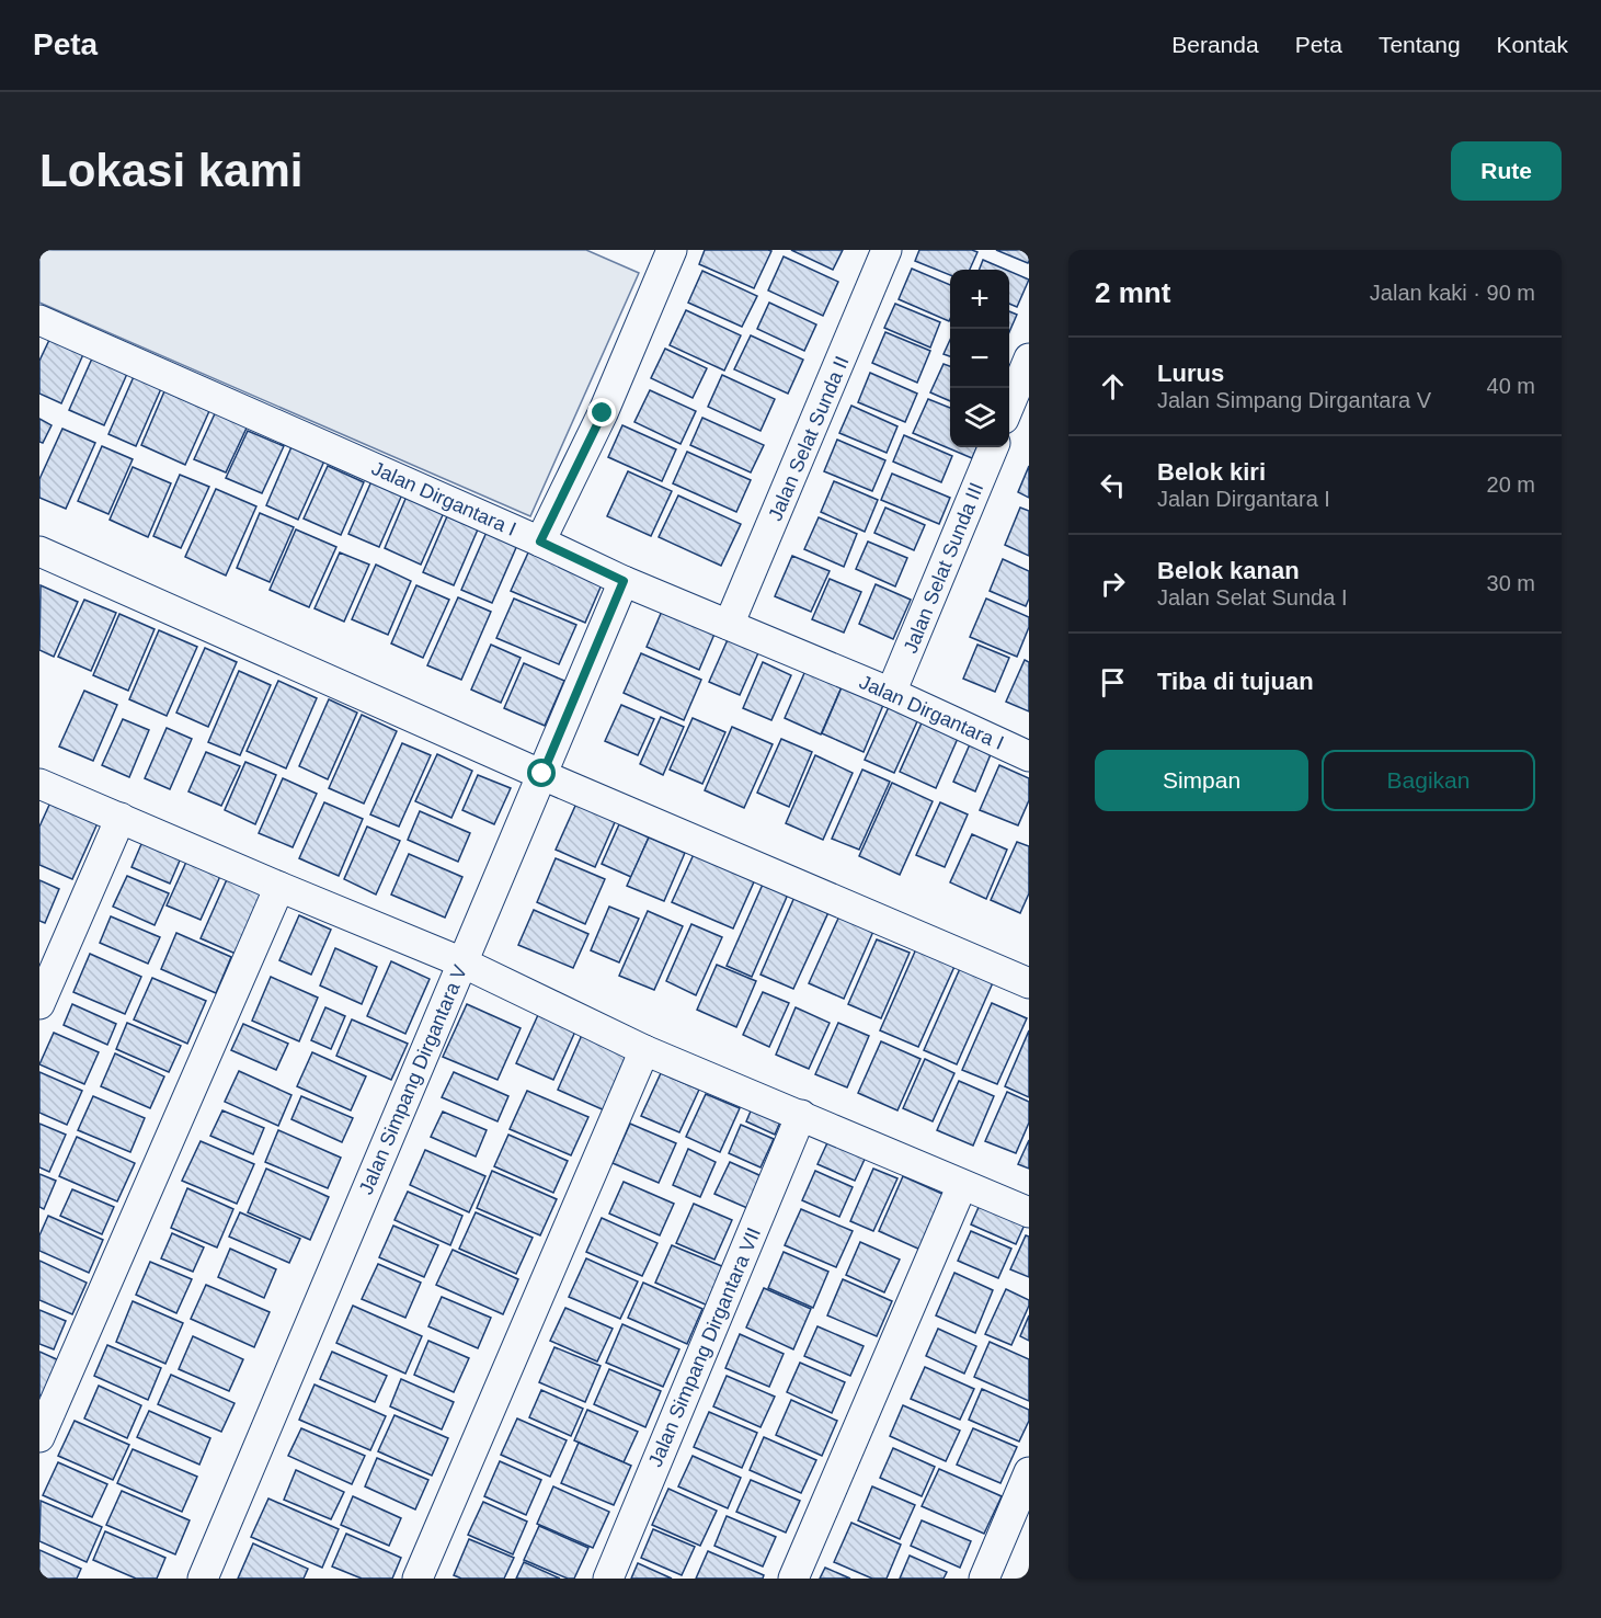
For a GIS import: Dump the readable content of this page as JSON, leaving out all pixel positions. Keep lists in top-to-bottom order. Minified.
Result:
{"streets":{"street":["Jalan Selat Sunda II","Jalan Dirgantara I","Jalan Selat Sunda III","Jalan Simpang Dirgantara V","Jalan Simpang Dirgantara VII"]},"crossings":[["Jalan Selat Sunda II","Jalan Dirgantara I"],["Jalan Dirgantara I","Jalan Selat Sunda III"],["Jalan Dirgantara I","Jalan Simpang Dirgantara V"]],"page":{"header":"Peta","nav":["Beranda","Peta","Tentang","Kontak"],"buttons":["Rute",["Simpan","Bagikan"]],"title":"Lokasi kami","heading":["2 mnt","Jalan kaki · 90 m"],"map_buttons":["+","−"],"list":[["Lurus","Jalan Simpang Dirgantara V","40 m"],["Belok kiri","Jalan Dirgantara I","20 m"],["Belok kanan","Jalan Selat Sunda I","30 m"],"Tiba di tujuan"]}}
